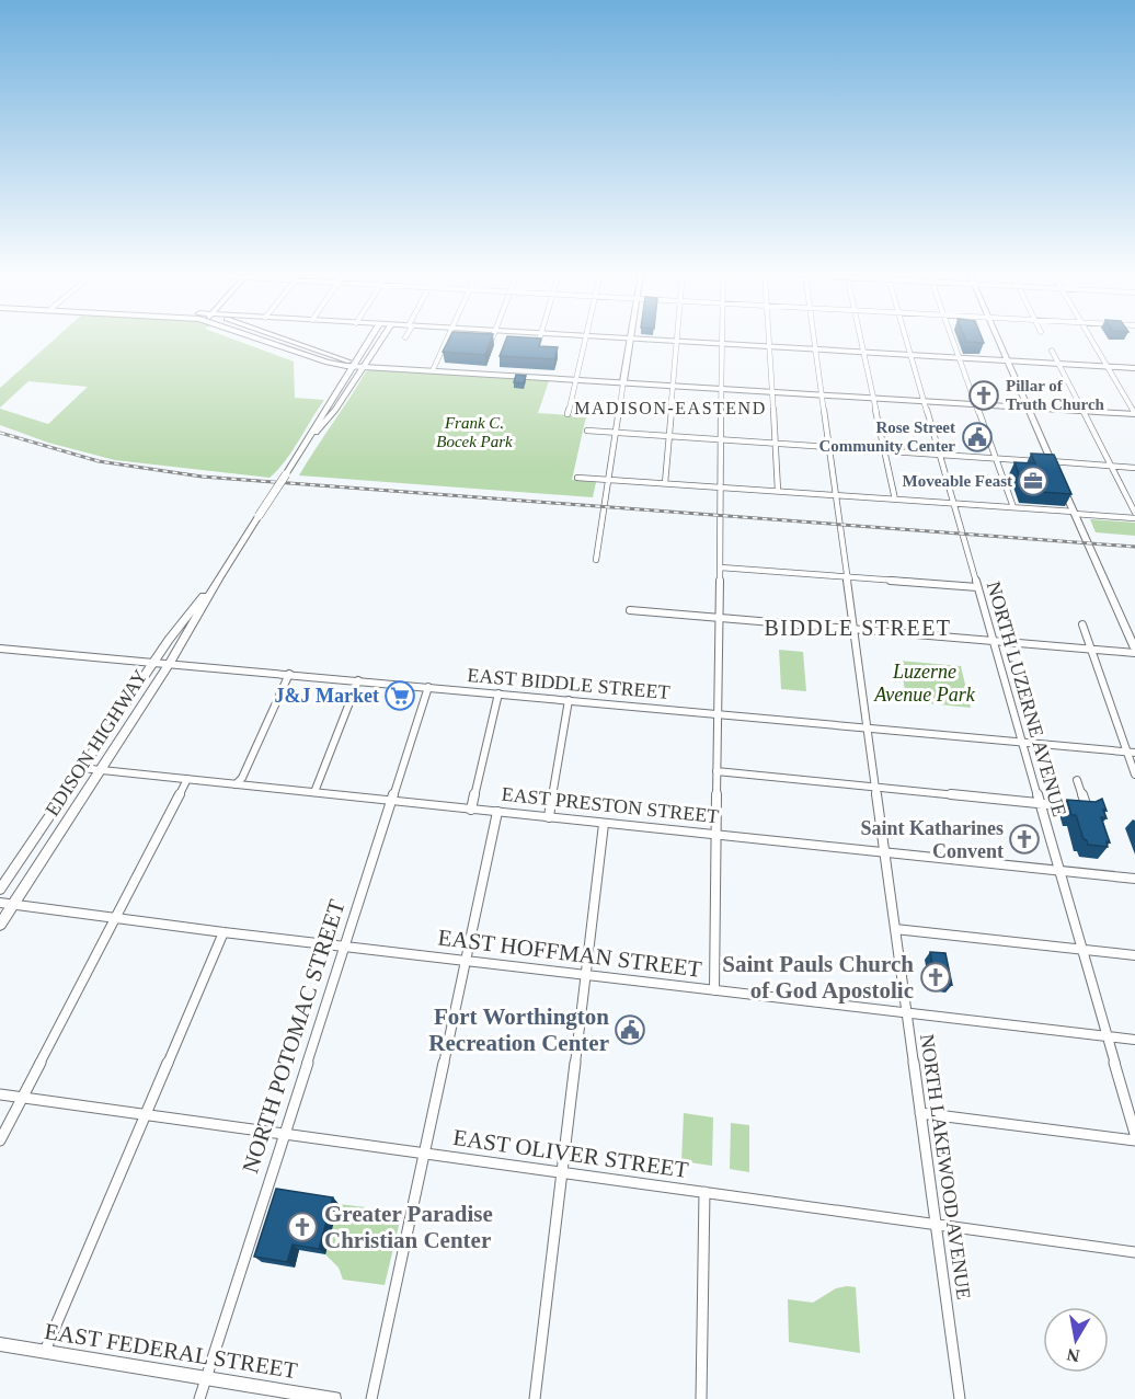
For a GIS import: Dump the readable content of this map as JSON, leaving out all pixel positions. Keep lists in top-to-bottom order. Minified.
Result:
{"streets":{"main road":["EDISON HIGHWAY"],"street":["EAST BIDDLE STREET","NORTH LUZERNE AVENUE","EAST PRESTON STREET","EAST HOFFMAN STREET","NORTH POTOMAC STREET","EAST OLIVER STREET","NORTH LAKEWOOD AVENUE","EAST FEDERAL STREET"]},"crossings":[["EAST BIDDLE STREET","NORTH LUZERNE AVENUE"],["EAST BIDDLE STREET","EDISON HIGHWAY"],["EAST BIDDLE STREET","NORTH POTOMAC STREET"],["EAST BIDDLE STREET","NORTH LAKEWOOD AVENUE"],["NORTH LUZERNE AVENUE","EAST PRESTON STREET"],["NORTH LUZERNE AVENUE","EAST HOFFMAN STREET"],["EDISON HIGHWAY","EAST PRESTON STREET"],["EDISON HIGHWAY","EAST HOFFMAN STREET"],["EAST PRESTON STREET","NORTH POTOMAC STREET"],["EAST PRESTON STREET","NORTH LAKEWOOD AVENUE"],["EAST HOFFMAN STREET","NORTH POTOMAC STREET"],["EAST HOFFMAN STREET","NORTH LAKEWOOD AVENUE"],["NORTH POTOMAC STREET","EAST OLIVER STREET"],["NORTH POTOMAC STREET","EAST FEDERAL STREET"],["EAST OLIVER STREET","NORTH LAKEWOOD AVENUE"]],"districts":["MADISON-EASTEND","BIDDLE STREET"],"parks":["Frank C. Bocek Park","Luzerne Avenue Park"],"places":{"church":["Pillar of Truth Church","Saint Katharines Convent","Saint Pauls Church of God Apostolic","Greater Paradise Christian Center"],"public building":["Rose Street Community Center","Fort Worthington Recreation Center"],"office":["Moveable Feast"],"supermarket":["J&J Market"]},"north":"bottom"}
